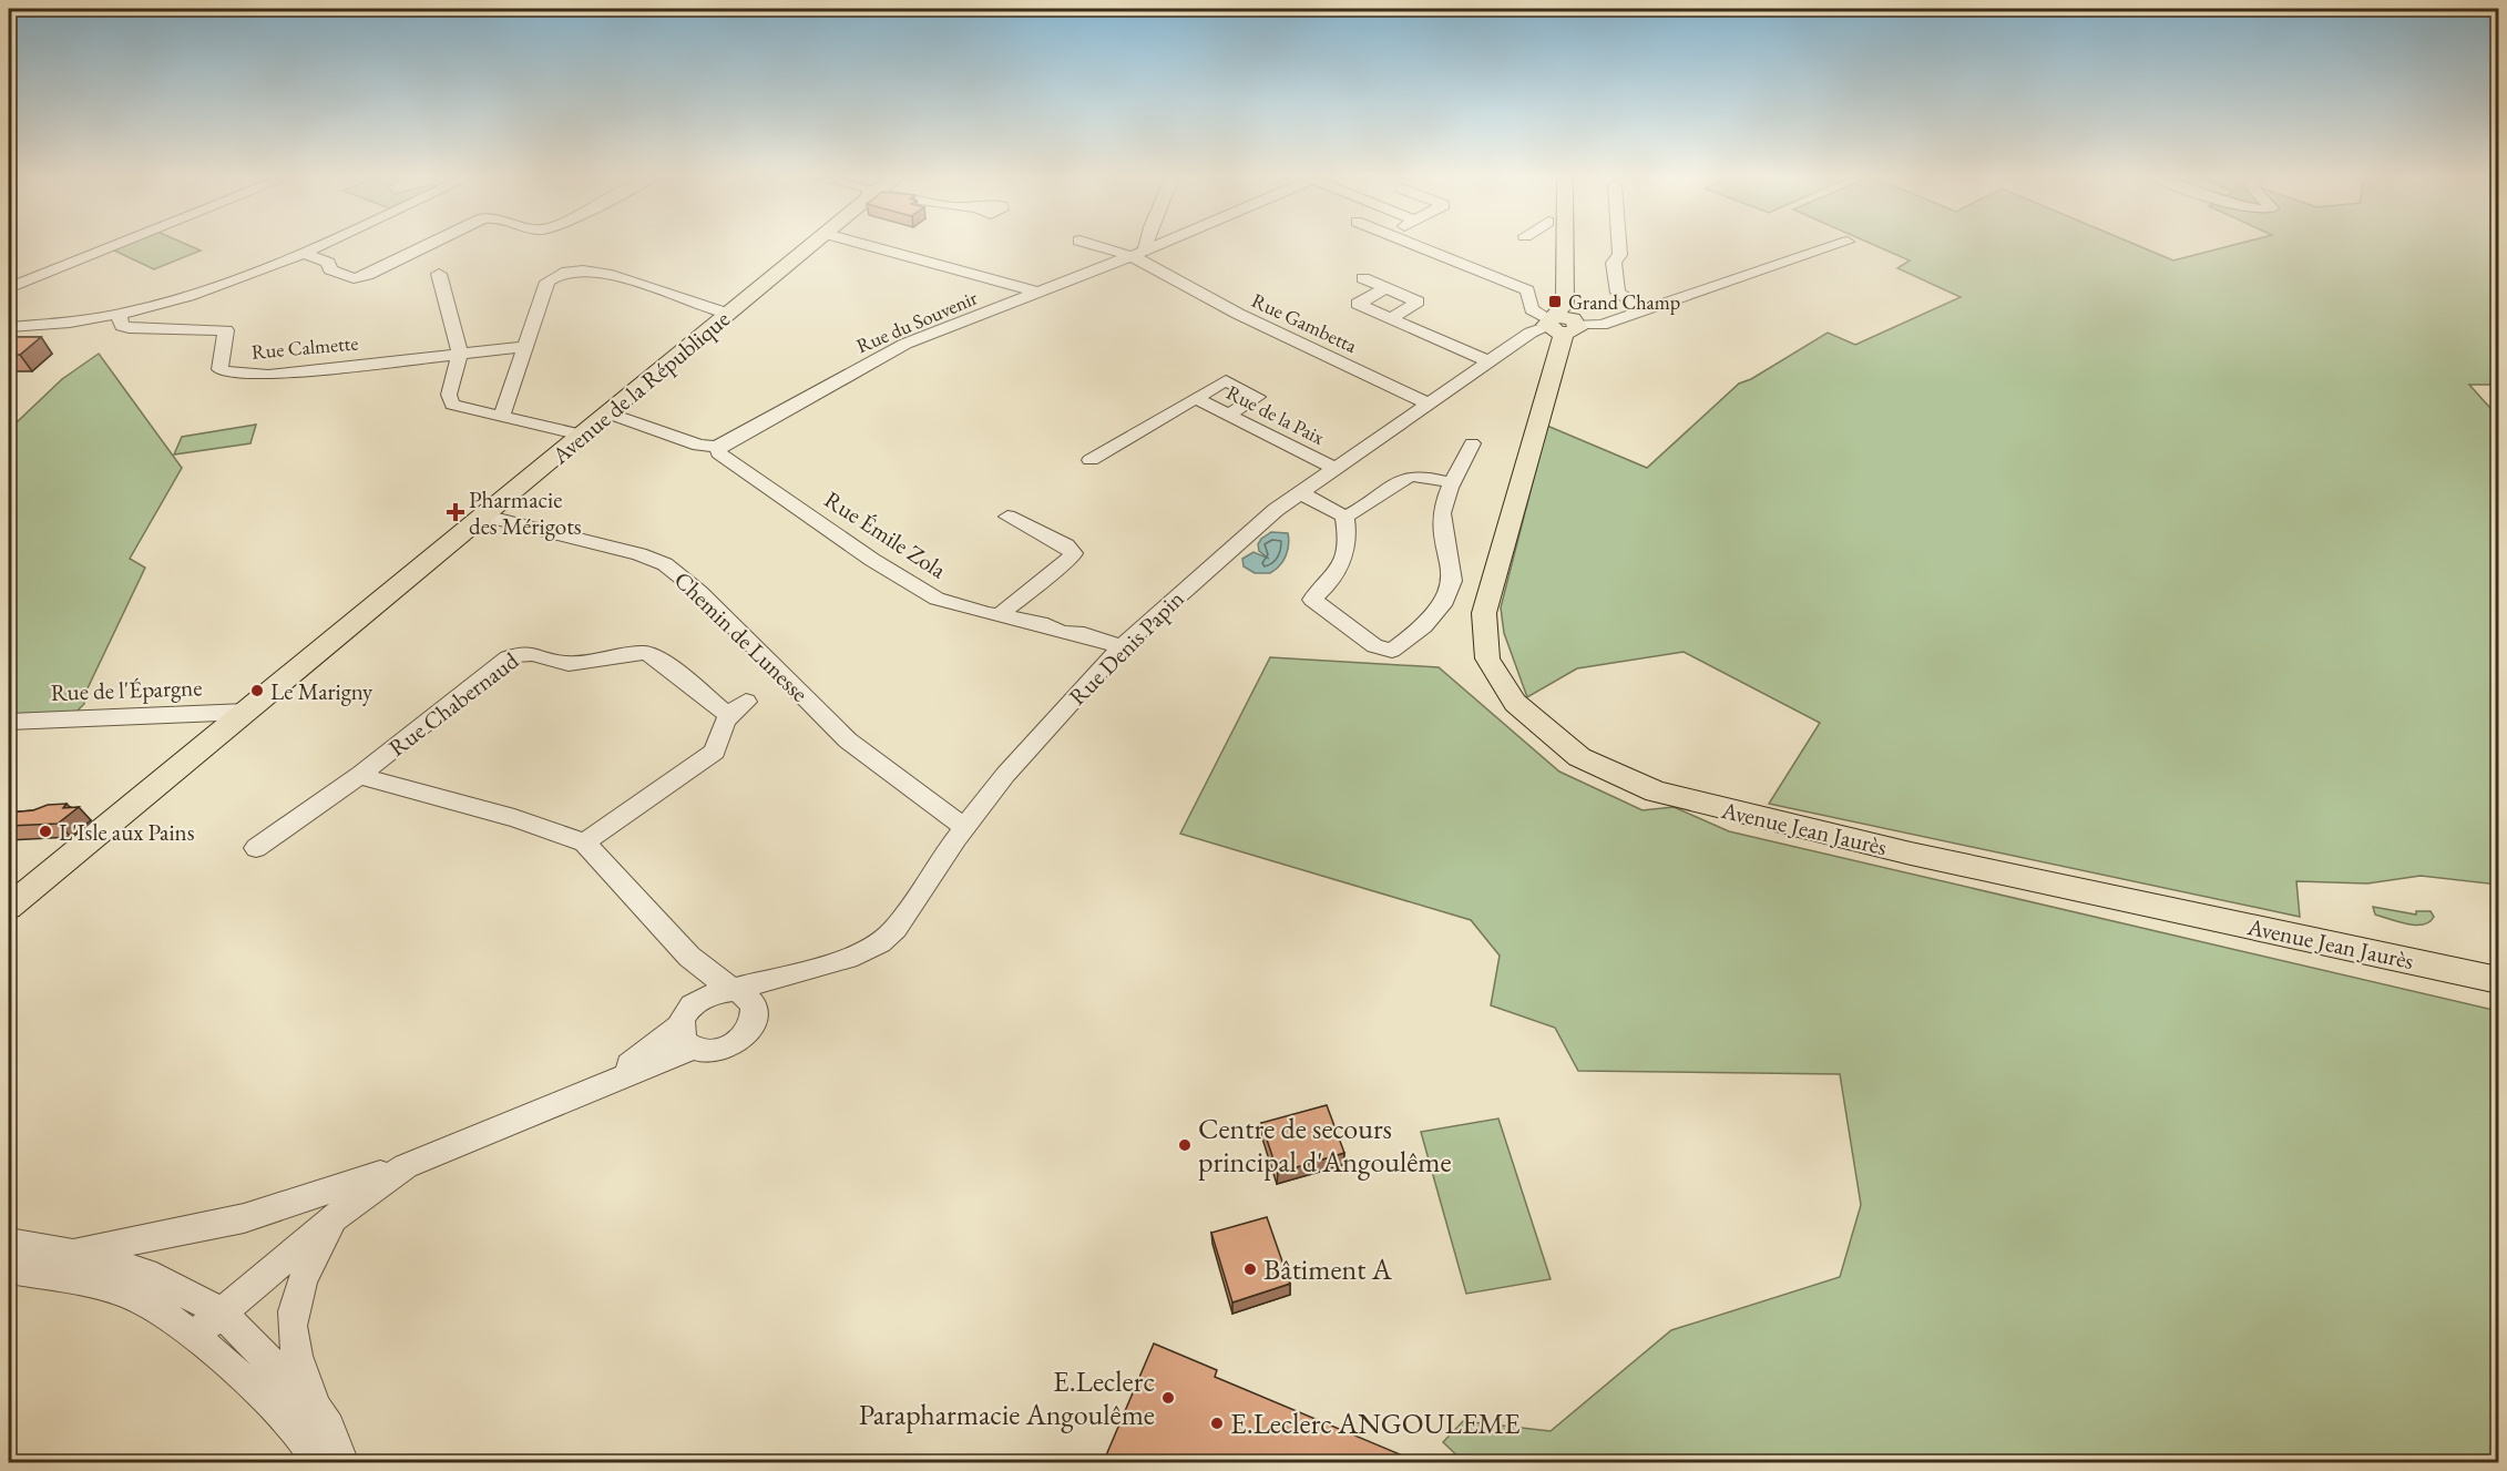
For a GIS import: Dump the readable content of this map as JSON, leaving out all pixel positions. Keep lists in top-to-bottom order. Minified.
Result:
{"streets":{"main road":["Avenue de la République","Avenue Jean Jaurès"],"street":["Rue du Souvenir","Rue Gambetta","Rue Calmette","Rue de la Paix","Rue Émile Zola","Chemin de Lunesse","Rue Denis Papin","Rue de l'Épargne","Rue Chabernaud"]},"crossings":[["Rue du Souvenir","Rue Gambetta"],["Rue du Souvenir","Rue Émile Zola"],["Rue Gambetta","Rue Denis Papin"],["Avenue de la République","Chemin de Lunesse"],["Avenue de la République","Rue de l'Épargne"],["Rue de la Paix","Rue Denis Papin"],["Rue Émile Zola","Rue Denis Papin"],["Chemin de Lunesse","Rue Denis Papin"],["Rue Denis Papin","Rue Chabernaud"],["Rue Denis Papin","Avenue Jean Jaurès"]],"places":{"transit":["Grand Champ"],"health":["Pharmacie des Mérigots"],"other":["Le Marigny","L'Isle aux Pains","Centre de secours principal d'Angoulême","Bâtiment A","E.Leclerc Parapharmacie Angoulême","E.Leclerc ANGOULEME"]}}
